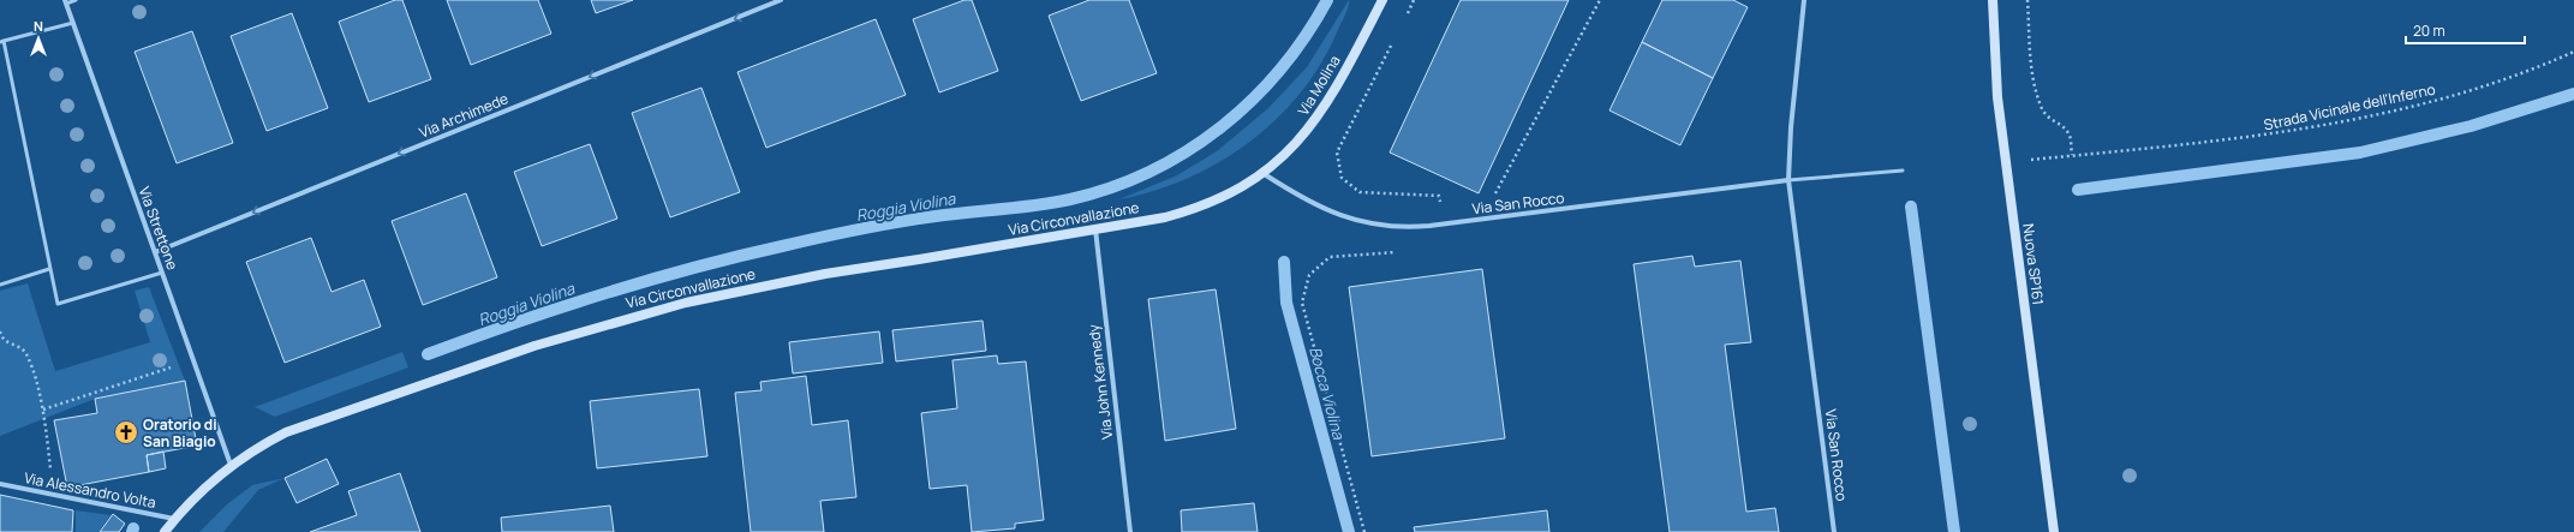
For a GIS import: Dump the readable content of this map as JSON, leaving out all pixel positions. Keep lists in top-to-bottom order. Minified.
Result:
{"streets":{"street":["Via Molina","Via Archimede","Via San Rocco","Via Circonvallazione","Via Strettone","Nuova SP161","Via John Kennedy","Via Alessandro Volta"],"path":["Strada Vicinale dell'Inferno"]},"crossings":[["Via Molina","Via San Rocco"],["Via Molina","Via Circonvallazione"],["Strada Vicinale dell'Inferno","Nuova SP161"],["Via Archimede","Via Strettone"],["Via San Rocco","Via Circonvallazione"],["Via Circonvallazione","Via Strettone"],["Via Circonvallazione","Via John Kennedy"],["Via Circonvallazione","Via Alessandro Volta"]],"one_way":["Via Archimede"],"water":["Roggia Violina","Bocca Violina"],"places":{"church":["Oratorio di San Biagio"]},"scale_bar":"20 m","north":"top"}
